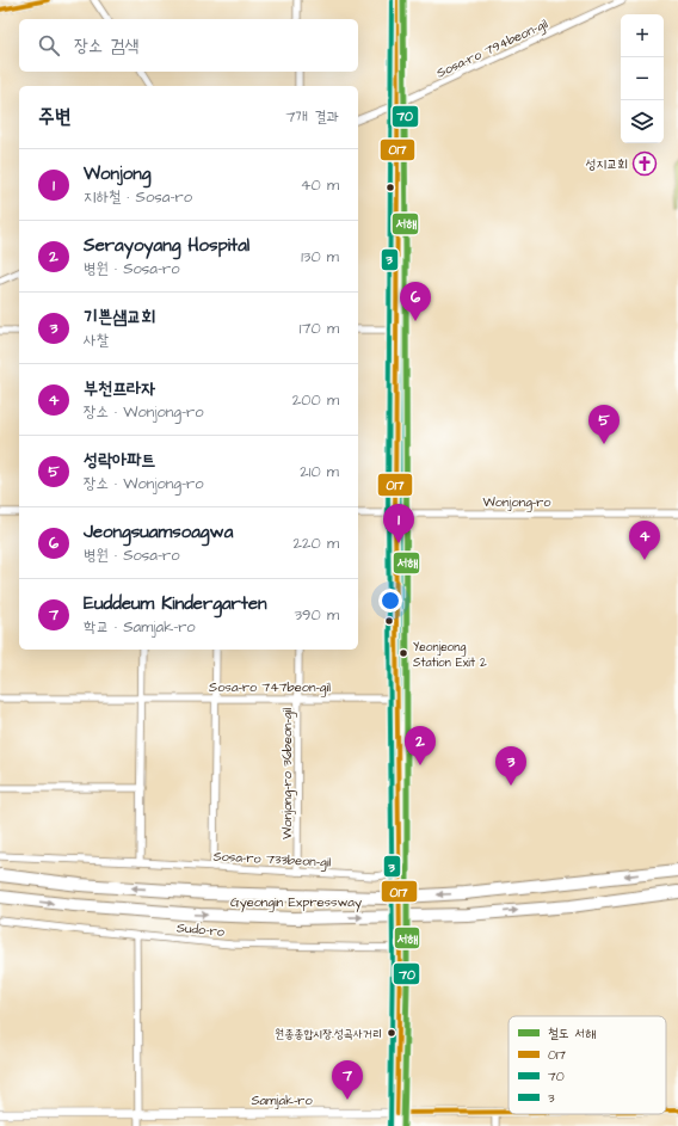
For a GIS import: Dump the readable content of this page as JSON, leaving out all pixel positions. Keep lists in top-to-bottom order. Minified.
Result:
{"streets":{"highway":["Gyeongin Expressway"],"street":["Sosa-ro 794beon-gil","Wonjong-ro","Sosa-ro 747beon-gil","Wonjong-ro 36beon-gil","Sosa-ro 733beon-gil","Sudo-ro","Samjak-ro"]},"crossings":[["Sosa-ro 747beon-gil","Wonjong-ro 36beon-gil"],["Wonjong-ro 36beon-gil","Sosa-ro 733beon-gil"]],"places":{"church":["성지교회"],"other":["Yeonjeong Station Exit 2","원종종합시장.성곡사거리"]},"lines":["rail line 서해","transit line 017","transit line 70","transit line 3"],"legend":["철도 서해","017","70","3"],"page":{"map_buttons":["+","−"],"search":"장소 검색","heading":["주변","7개 결과"],"list":[{"mark":"1","name":"Wonjong","note":"지하철 · Sosa-ro","value":"40 m"},{"mark":"2","name":"Serayoyang Hospital","note":"병원 · Sosa-ro","value":"130 m"},{"mark":"3","name":"기쁜샘교회","note":"사찰","value":"170 m"},{"mark":"4","name":"부천프라자","note":"장소 · Wonjong-ro","value":"200 m"},{"mark":"5","name":"성락아파트","note":"장소 · Wonjong-ro","value":"210 m"},{"mark":"6","name":"Jeongsuamsoagwa","note":"병원 · Sosa-ro","value":"220 m"},{"mark":"7","name":"Euddeum Kindergarten","note":"학교 · Samjak-ro","value":"390 m"}],"pins":["6","5","1","4","2","3","7"]}}
